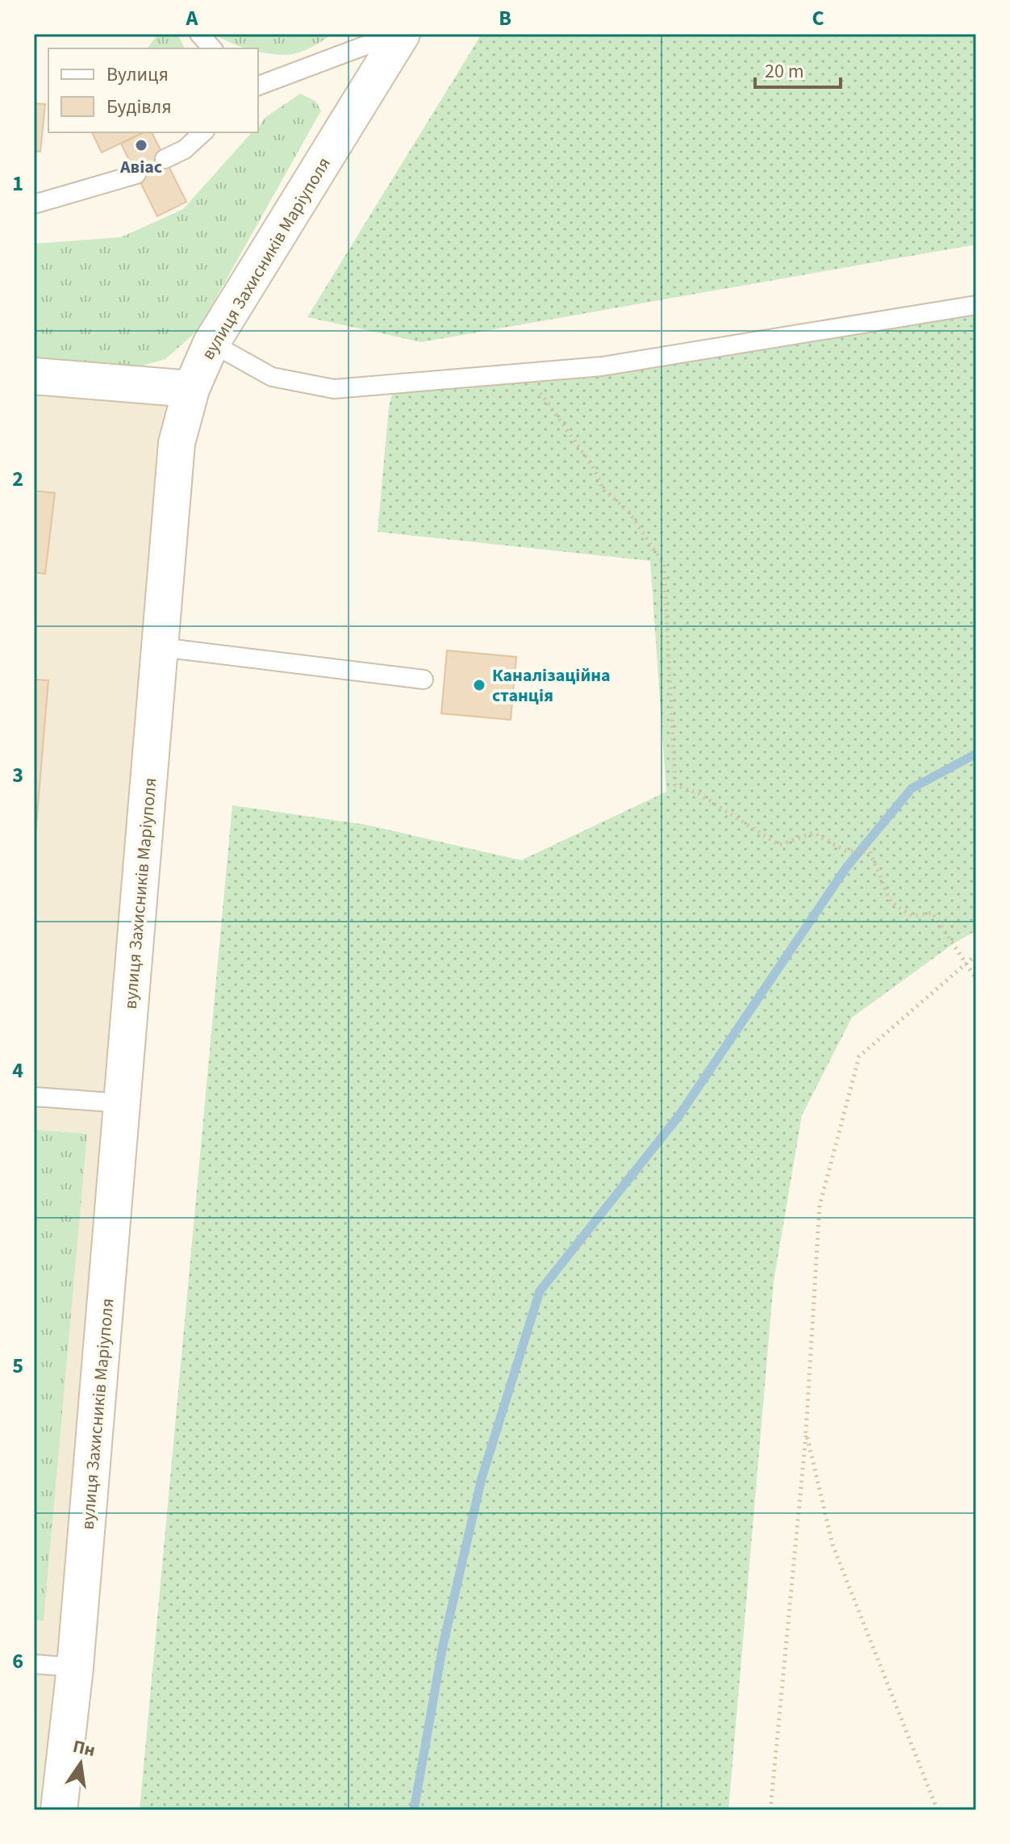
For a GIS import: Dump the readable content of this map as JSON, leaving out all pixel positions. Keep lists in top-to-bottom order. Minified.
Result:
{"streets":{"main road":["вулиця Захисників Маріуполя"]},"places":["Авіас","Каналізаційна станція"],"legend":["Вулиця","Будівля"],"scale_bar":"20 m","north":"top","grid":{"columns":["A","B","C"],"rows":["1","2","3","4","5","6"]}}
